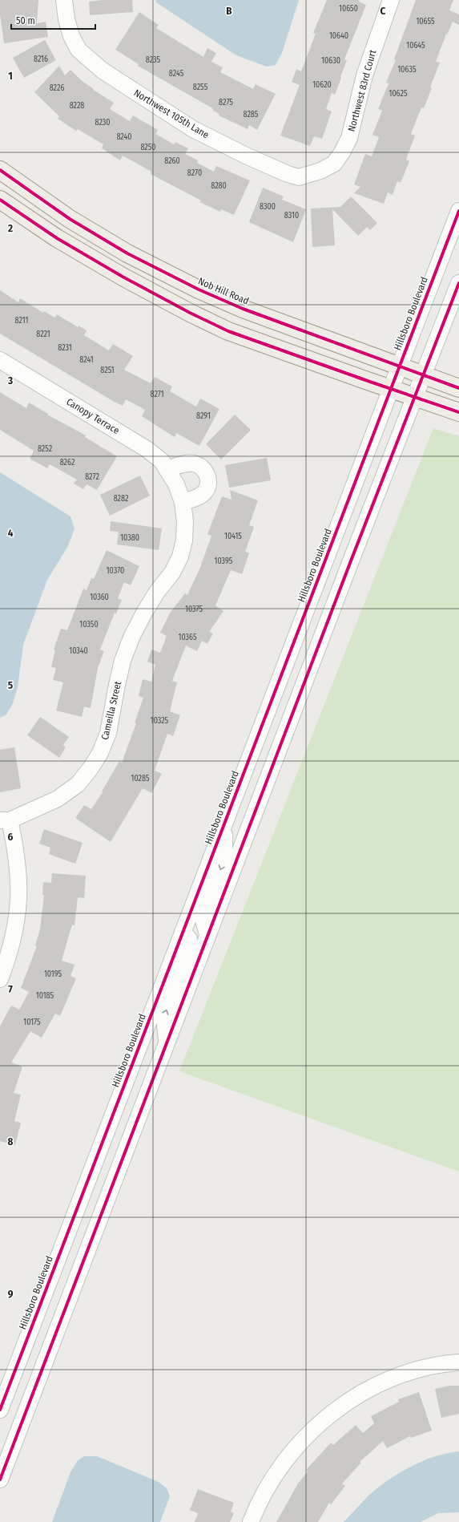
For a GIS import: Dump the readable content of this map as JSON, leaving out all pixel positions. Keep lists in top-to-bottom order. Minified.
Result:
{"streets":{"main road":["Nob Hill Road"],"street":["Northwest 83rd Court","Northwest 105th Lane","Hillsboro Boulevard","Canopy Terrace","Cameilla Street"]},"crossings":[["Northwest 83rd Court","Northwest 105th Lane"],["Nob Hill Road","Hillsboro Boulevard"],["Canopy Terrace","Cameilla Street"]],"house_numbers":["10650","10655","10640","10645","8216","8235","10630","10635","8245","10620","8255","8226","10625","8275","8228","8285","8230","8240","8250","8260","8270","8280","8300","8310","8211","8221","8231","8241","8251","8271","8291","8252","8262","8272","8282","10415","10380","10395","10370","10360","10375","10350","10365","10340","10325","10285","10195","10185","10175"],"scale_bar":"50 m","grid":{"columns":["B","C"],"rows":["1","2","3","4","5","6","7","8","9"]}}
